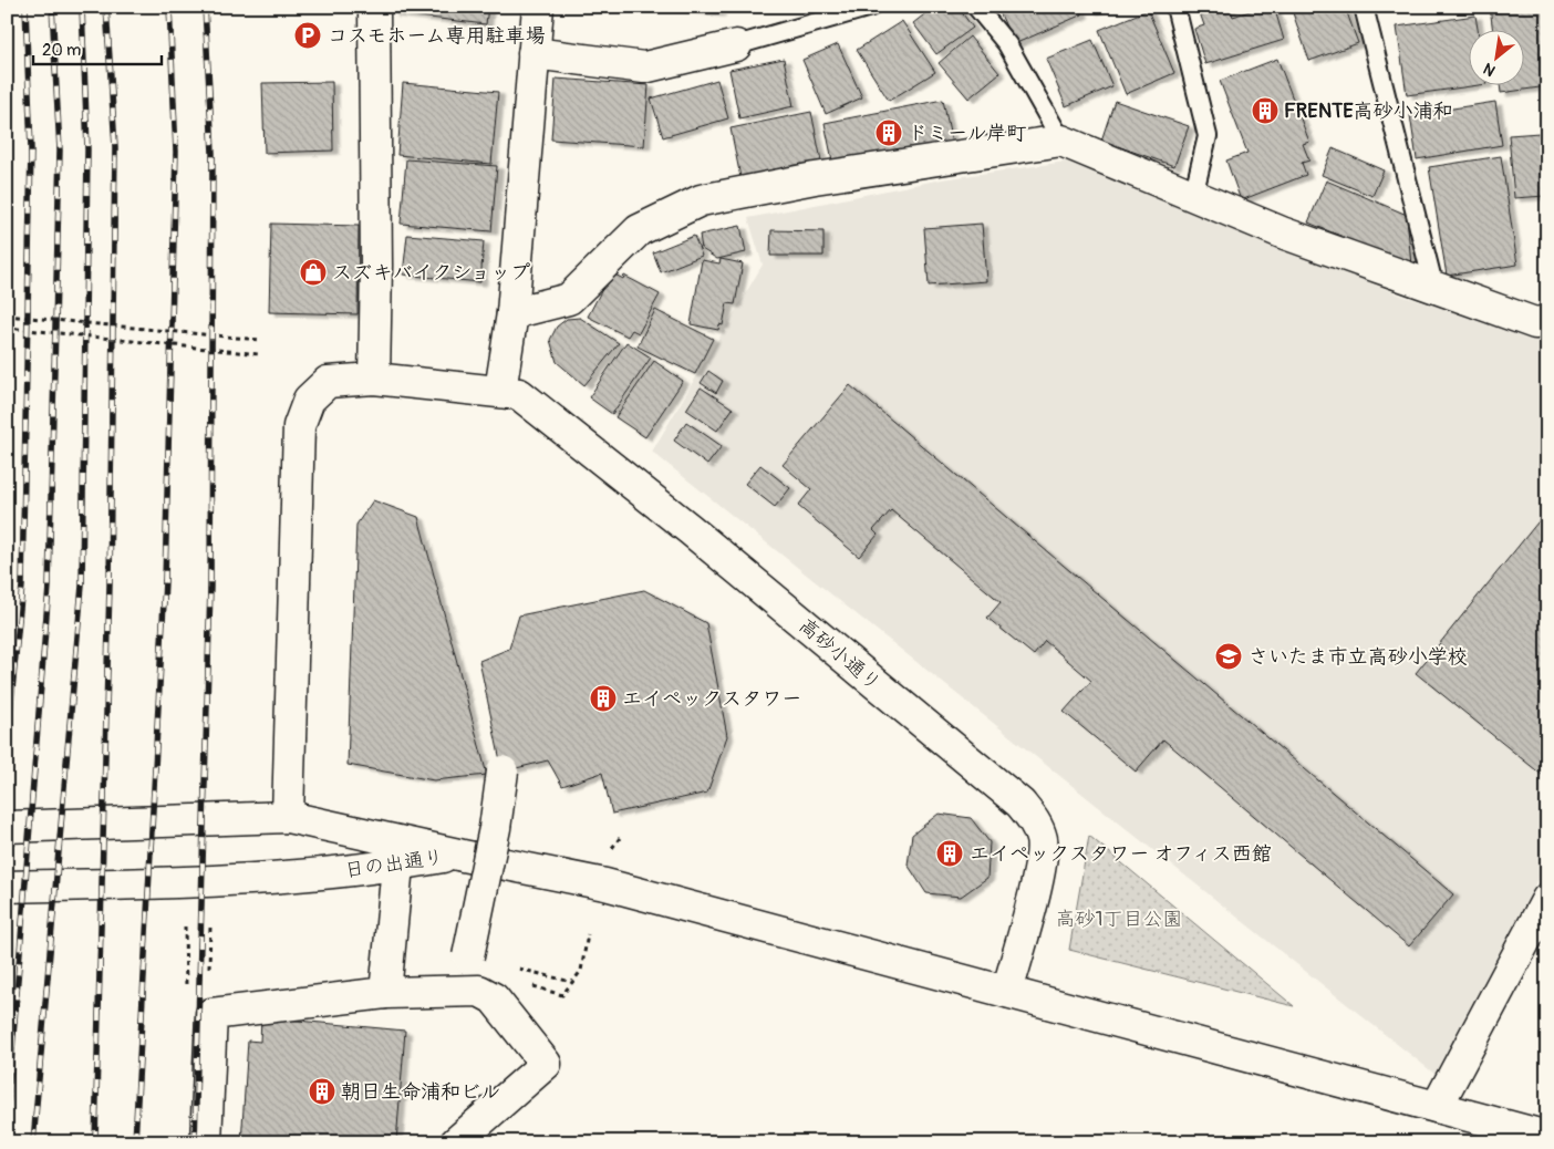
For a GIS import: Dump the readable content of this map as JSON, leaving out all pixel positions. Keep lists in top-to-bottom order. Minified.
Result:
{"streets":{"street":["高砂小通り","日の出通り"]},"crossings":[["高砂小通り","日の出通り"]],"parks":["高砂1丁目公園"],"places":{"parking":["コスモホーム専用駐車場"],"building":["FRENTE高砂小浦和","ドミール岸町","エイペックスタワー","エイペックスタワー オフィス西館","朝日生命浦和ビル"],"shop":["スズキバイクショップ"],"school or university":["さいたま市立高砂小学校"]},"scale_bar":"20 m","north":"bottom left"}
